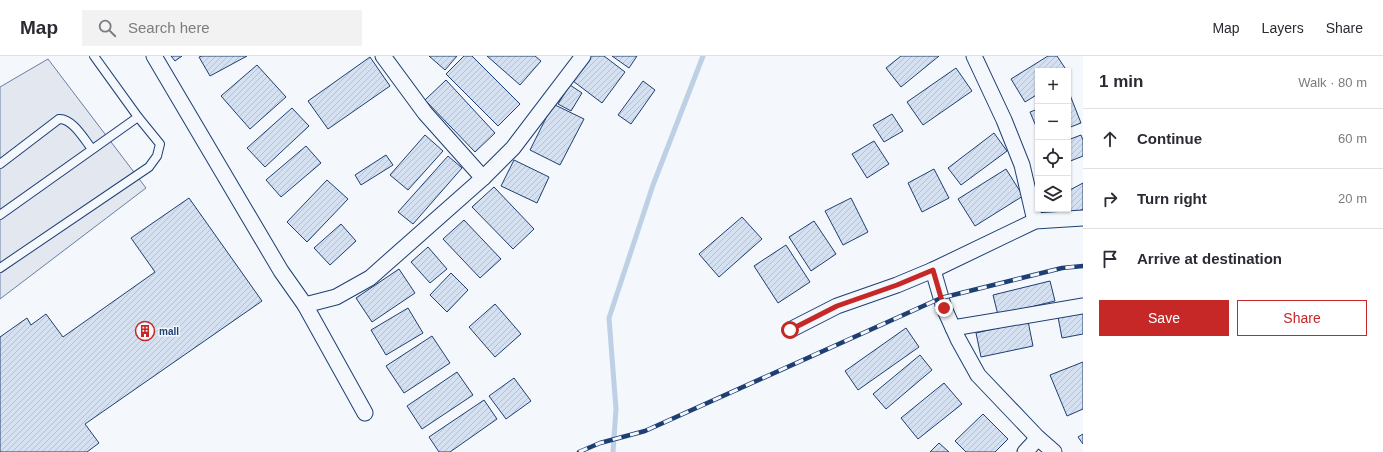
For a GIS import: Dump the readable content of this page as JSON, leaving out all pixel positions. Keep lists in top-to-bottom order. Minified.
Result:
{"places":{"building":["mall"]},"page":{"header":"Map","search":"Search here","nav":["Map","Layers","Share"],"heading":["1 min","Walk · 80 m"],"map_buttons":["+","−"],"list":[["Continue","60 m"],["Turn right","20 m"],"Arrive at destination"],"buttons":["Save","Share"]}}
